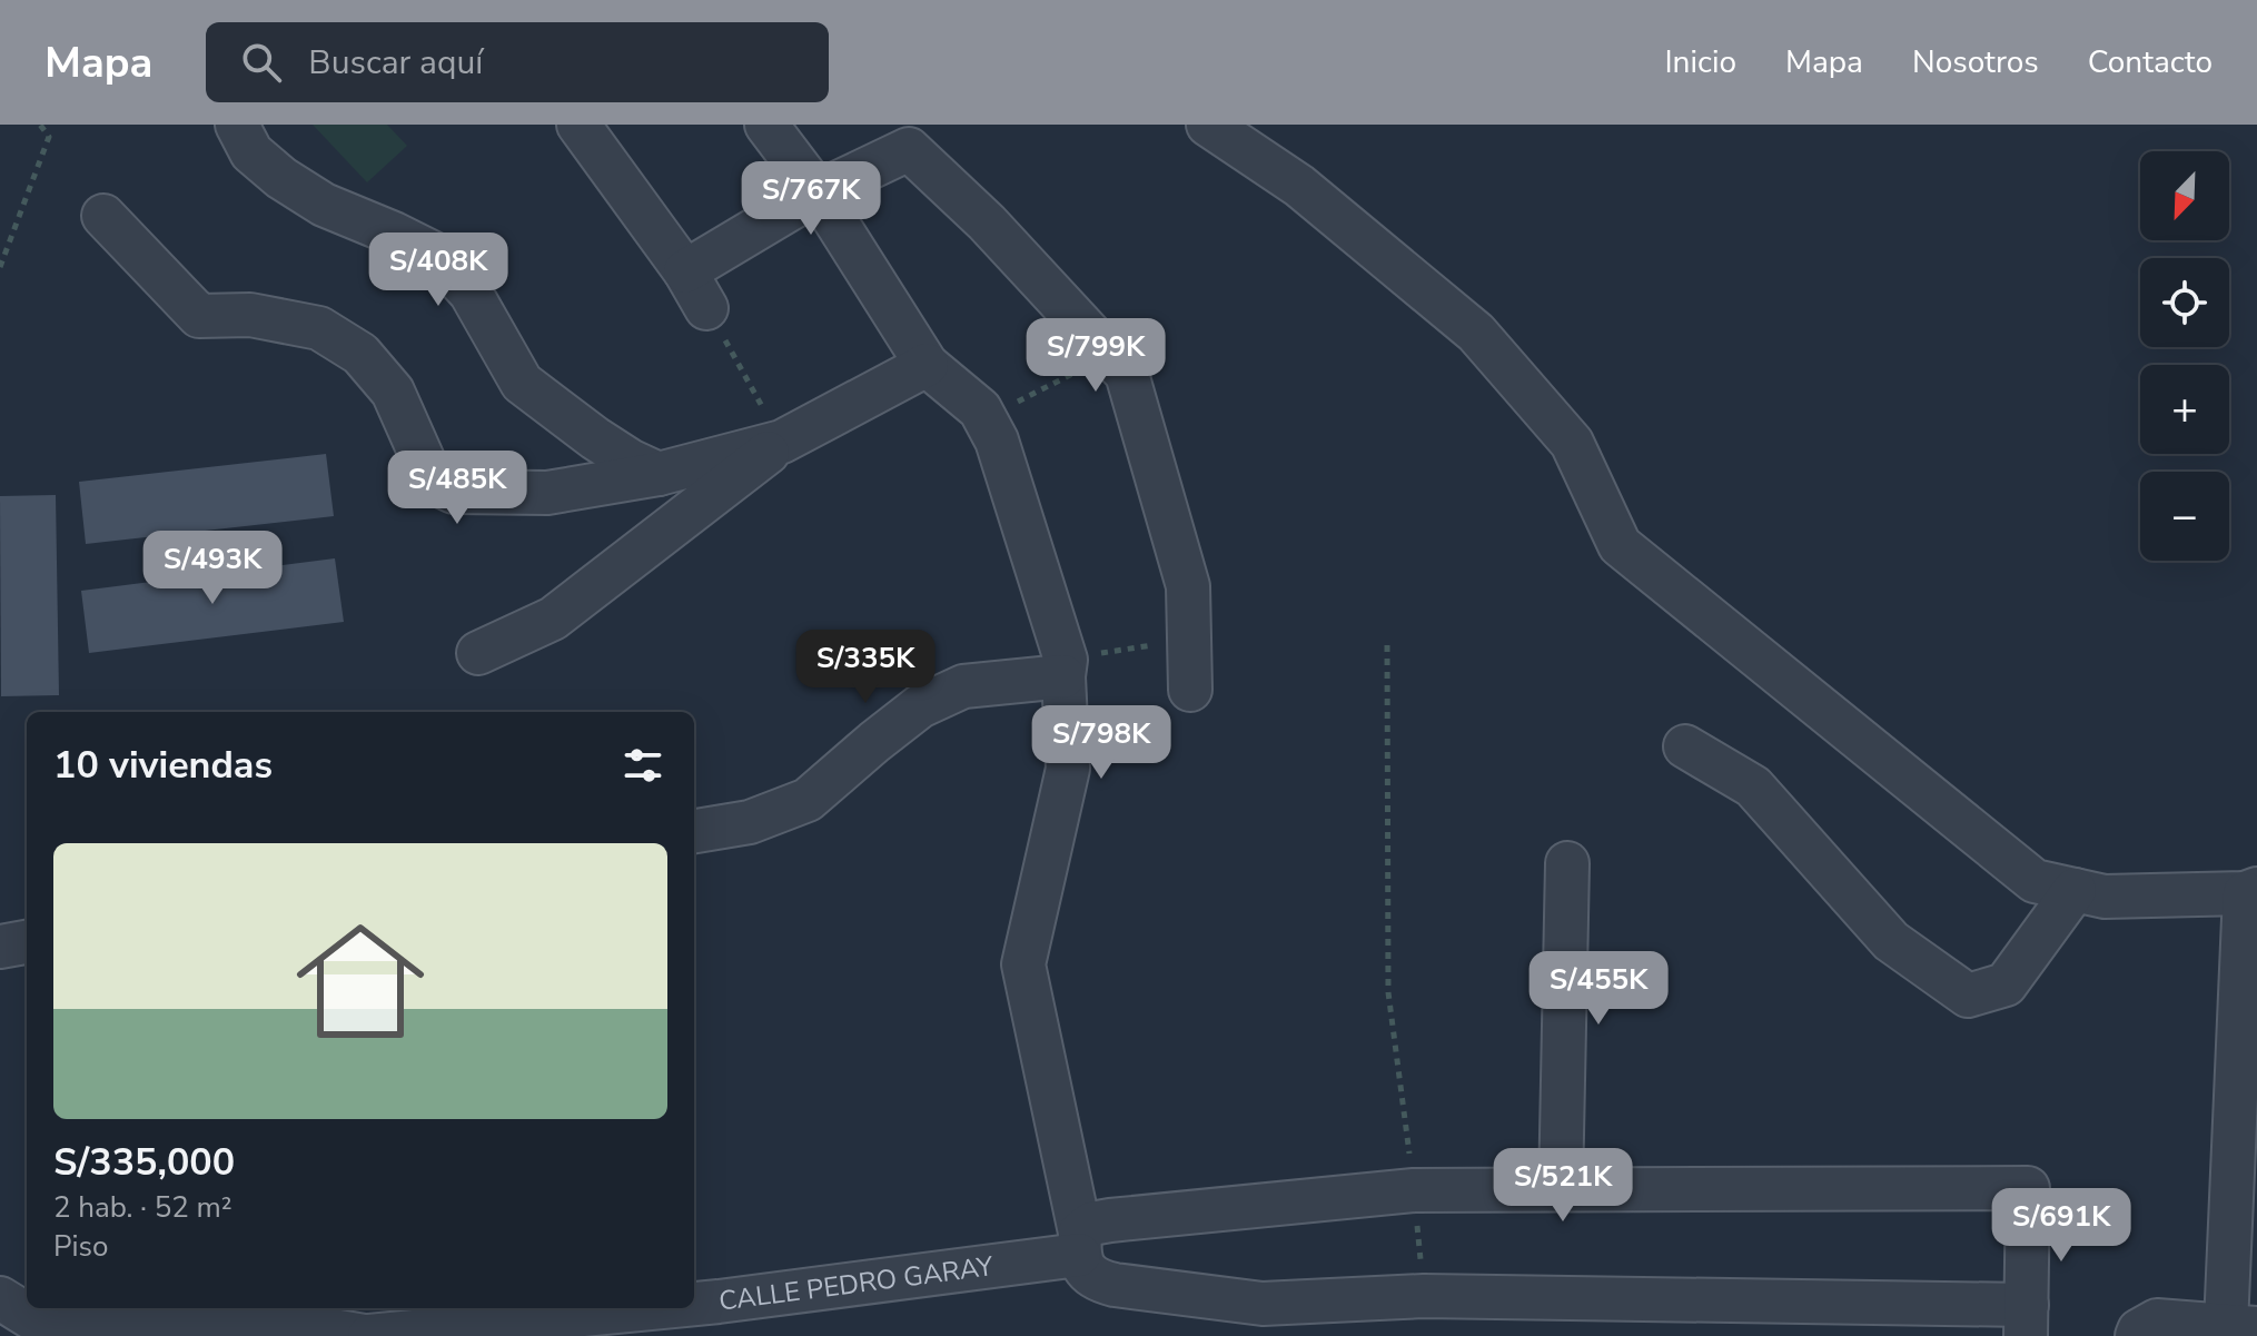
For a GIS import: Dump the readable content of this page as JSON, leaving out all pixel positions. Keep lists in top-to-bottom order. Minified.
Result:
{"streets":{"street":["CALLE PEDRO GARAY"]},"north":"bottom left","page":{"header":"Mapa","search":"Buscar aquí","nav":["Inicio","Mapa","Nosotros","Contacto"],"map_buttons":["+","−"],"price":["S/767K","S/408K","S/799K","S/485K","S/493K","S/335K","S/798K","S/455K","S/521K","S/691K"],"heading":"10 viviendas","list":[{"name":"S/335,000","note":"2 hab. · 52 m² · Piso"}]}}
